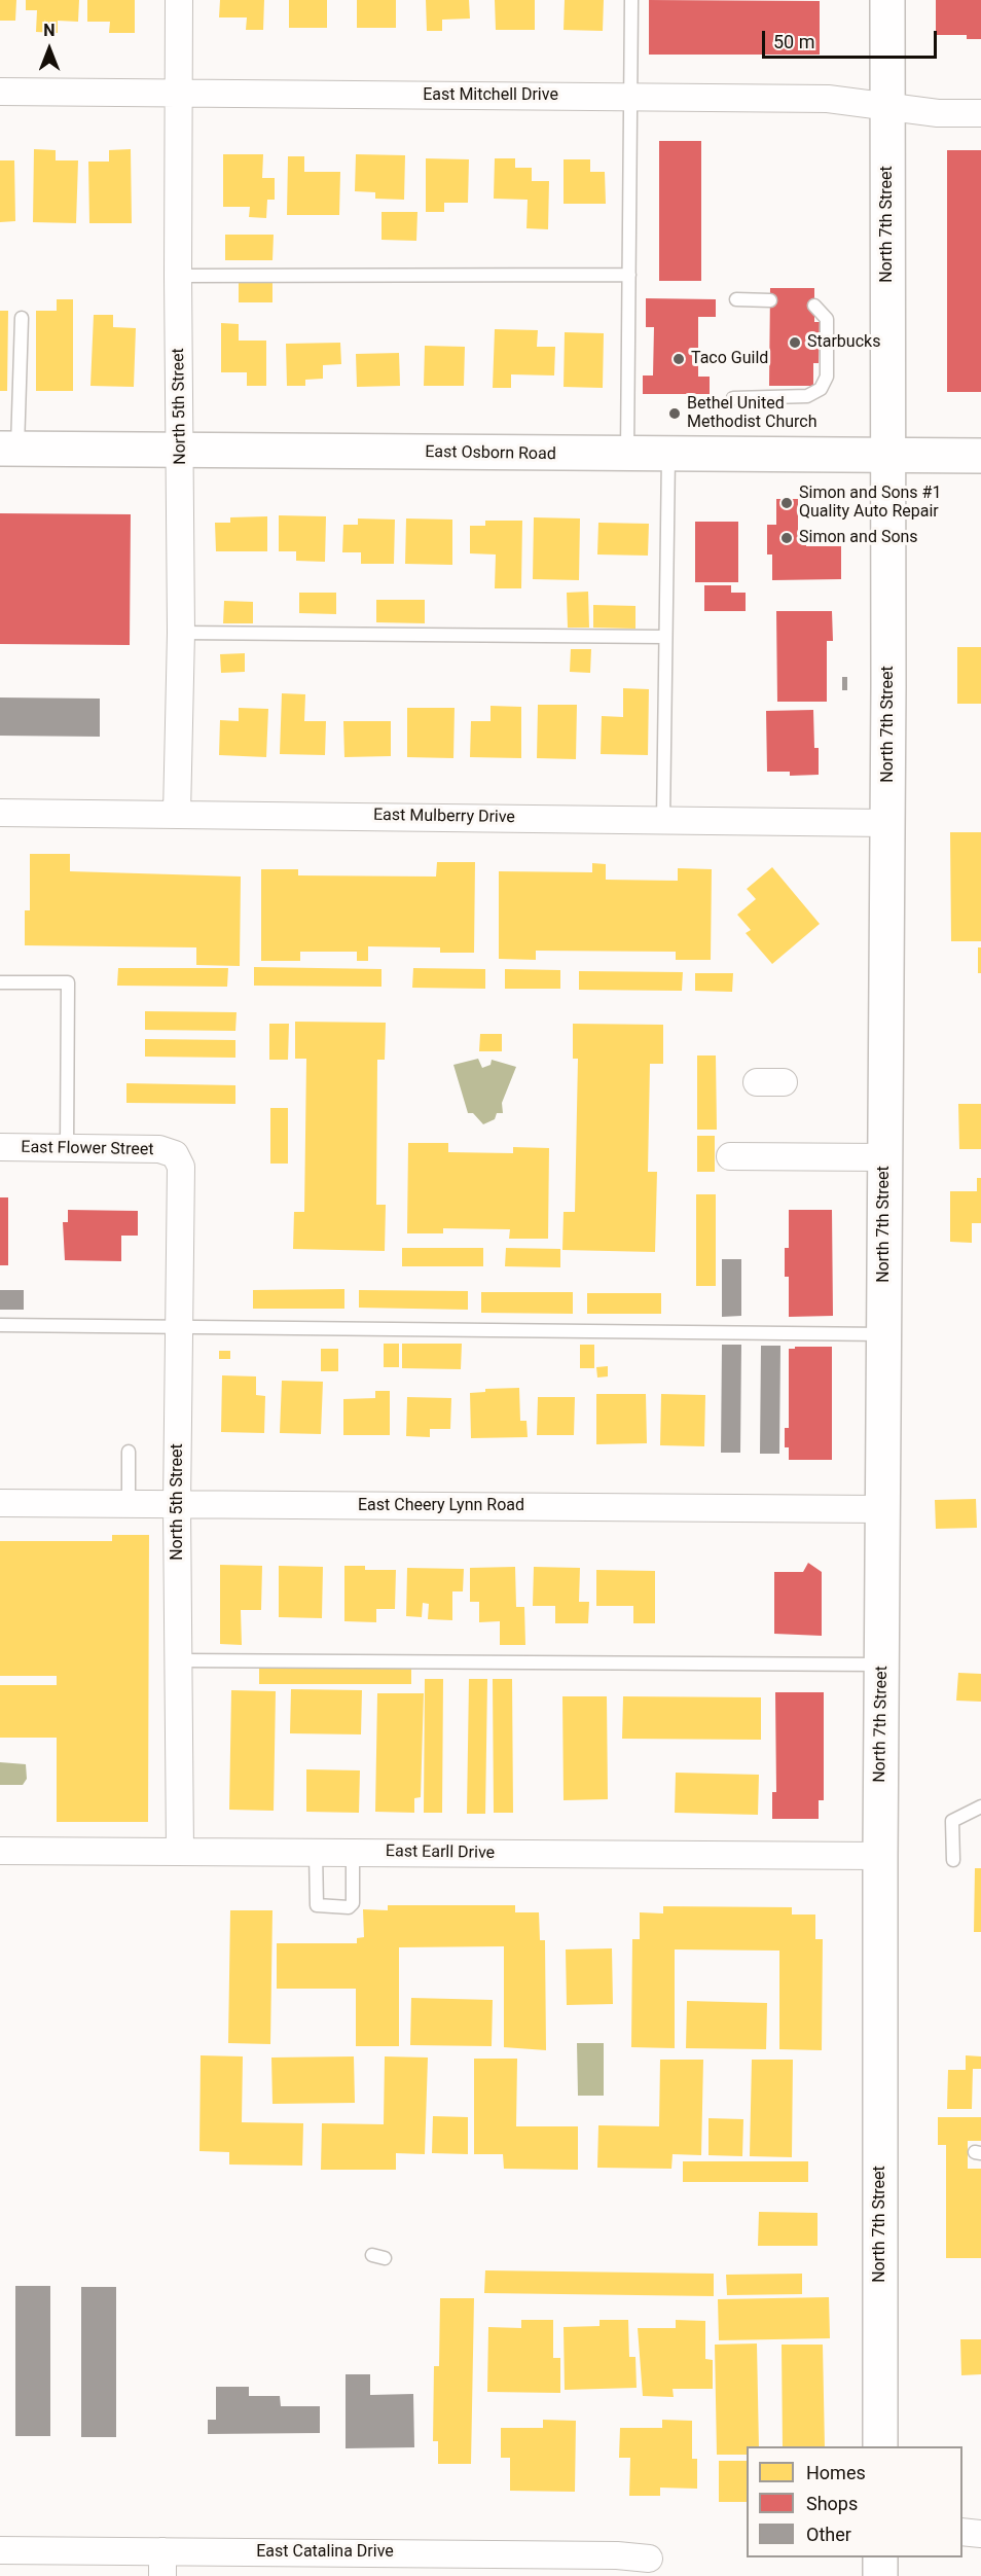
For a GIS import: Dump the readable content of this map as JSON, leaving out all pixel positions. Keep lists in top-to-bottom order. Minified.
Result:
{"streets":{"main road":["North 7th Street","East Osborn Road"],"street":["East Mitchell Drive","North 5th Street","East Mulberry Drive","East Flower Street","East Cheery Lynn Road","East Earll Drive","East Catalina Drive"]},"crossings":[["East Mitchell Drive","North 7th Street"],["East Mitchell Drive","North 5th Street"],["North 7th Street","East Osborn Road"],["North 7th Street","East Mulberry Drive"],["North 7th Street","East Cheery Lynn Road"],["North 7th Street","East Earll Drive"],["North 5th Street","East Osborn Road"],["North 5th Street","East Mulberry Drive"],["North 5th Street","East Flower Street"],["North 5th Street","East Cheery Lynn Road"],["North 5th Street","East Earll Drive"]],"places":["Starbucks","Taco Guild","Bethel United Methodist Church","Simon and Sons #1 Quality Auto Repair","Simon and Sons"],"legend":["Homes","Shops","Other"],"scale_bar":"50 m","north":"top"}
